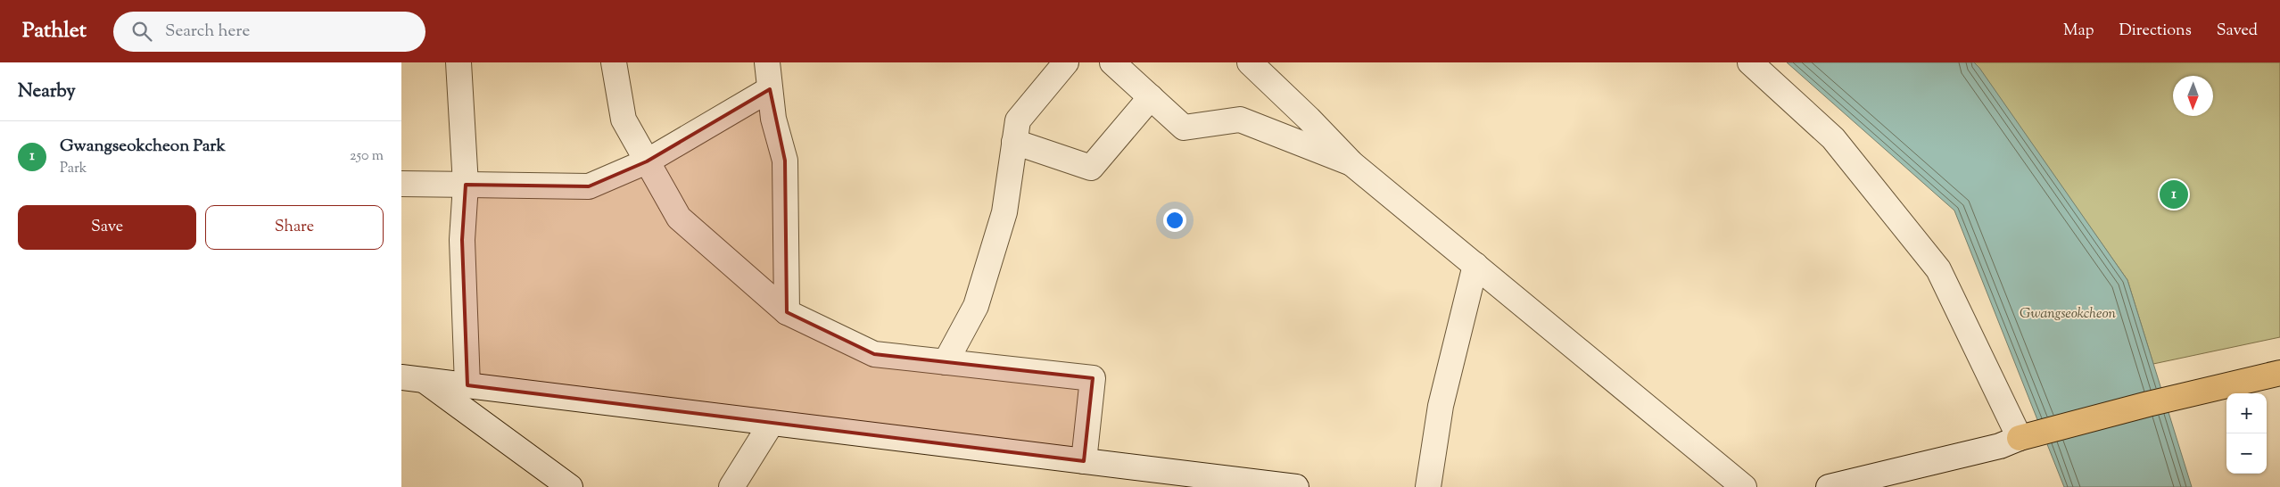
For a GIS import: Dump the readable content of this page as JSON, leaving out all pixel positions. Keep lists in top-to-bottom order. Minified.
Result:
{"water":["Gwangseokcheon"],"north":"bottom","page":{"header":"Pathlet","search":"Search here","nav":["Map","Directions","Saved"],"heading":"Nearby","list":[{"mark":"1","name":"Gwangseokcheon Park","note":"Park","value":"250 m"}],"pins":"1","buttons":["Save","Share"],"map_buttons":["+","−"]}}
